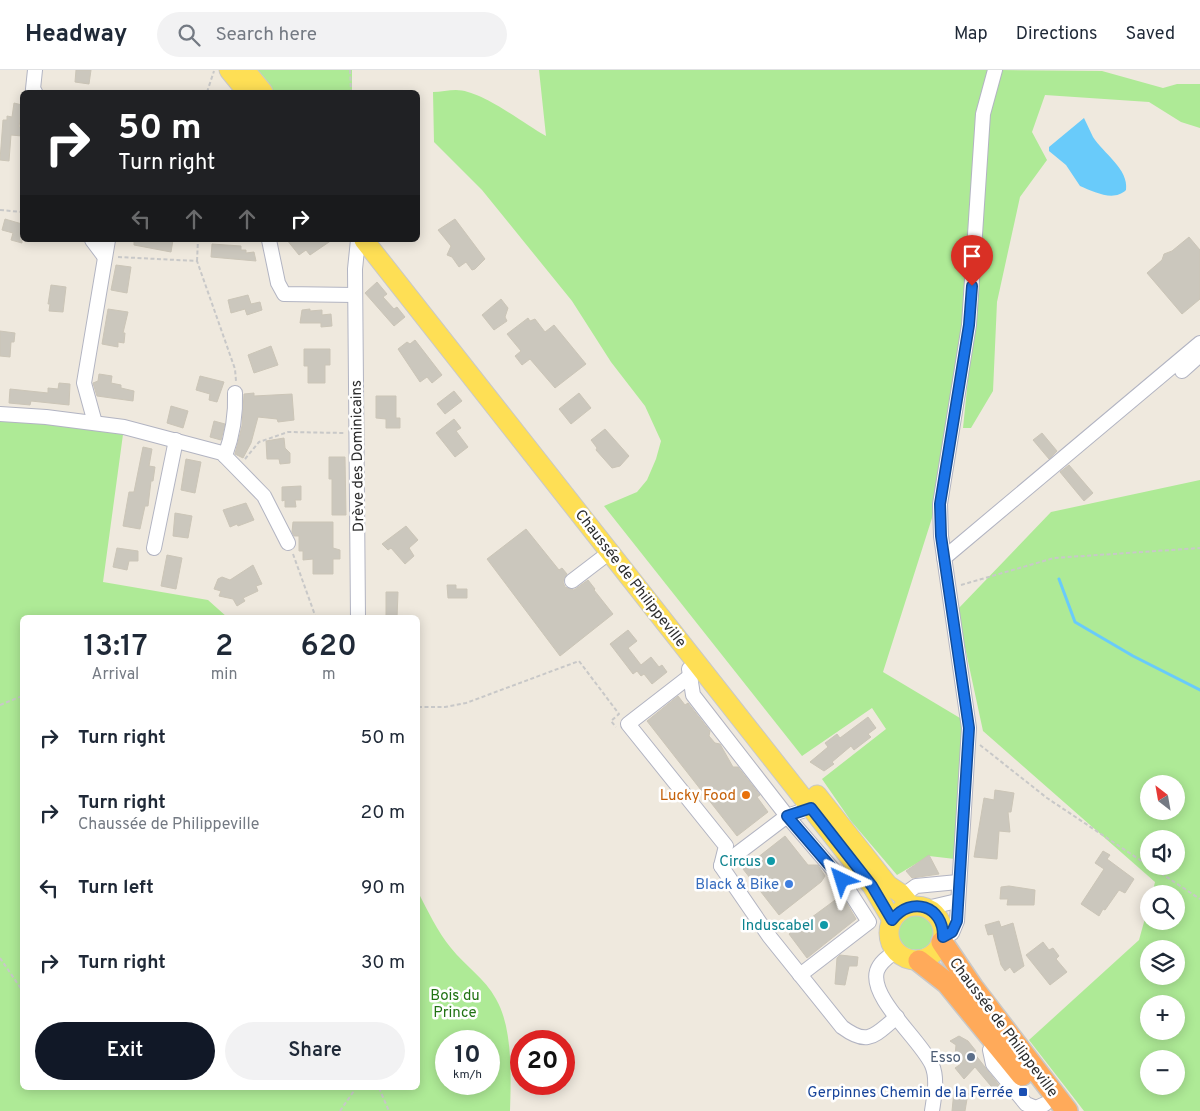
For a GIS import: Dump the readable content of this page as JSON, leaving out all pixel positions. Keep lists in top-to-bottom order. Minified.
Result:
{"streets":{"highway":["Chaussée de Philippeville"],"street":["Drève des Dominicains"]},"parks":["Bois du Prince"],"places":{"other":["Lucky Food","Circus","Black & Bike","Induscabel","Esso"],"transit":["Gerpinnes Chemin de la Ferrée"]},"north":"top left","page":{"header":"Headway","search":"Search here","nav":["Map","Directions","Saved"],"turn":["50 m","Turn right"],"eta":["13:17","Arrival","2","min","620","m"],"list":[{"name":"Turn right","value":"50 m"},{"name":"Turn right","note":"Chaussée de Philippeville","value":"20 m"},{"name":"Turn left","value":"90 m"},{"name":"Turn right","value":"30 m"}],"map_buttons":["+","−"],"buttons":["Exit","Share"],"speed":"10 km/h","limit":"20"}}
